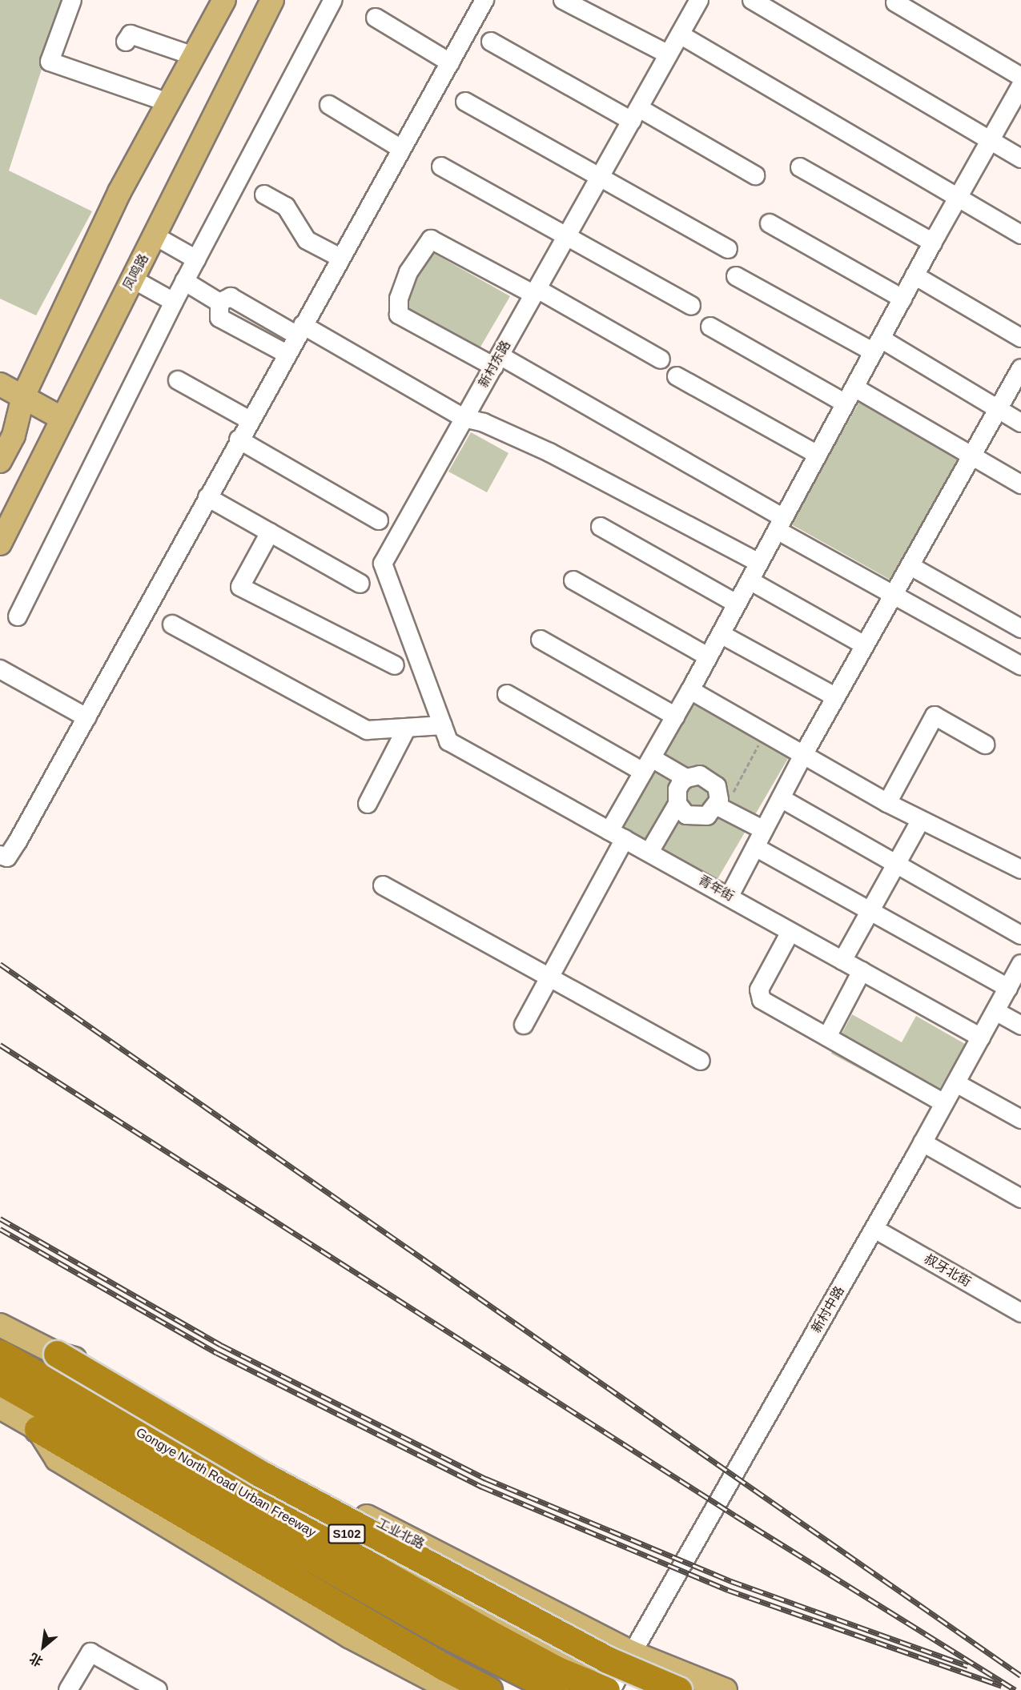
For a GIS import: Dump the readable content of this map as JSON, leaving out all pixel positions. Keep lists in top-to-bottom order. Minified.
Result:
{"streets":{"highway":["Gongye North Road Urban Freeway"],"main road":["凤鸣路","S102","工业北路"],"street":["新村东路","青年街","叔牙北街","新村中路"]},"crossings":[["新村东路","青年街"],["青年街","新村中路"],["叔牙北街","新村中路"],["新村中路","Gongye North Road Urban Freeway"],["新村中路","工业北路"],["Gongye North Road Urban Freeway","工业北路"]],"north":"bottom left"}
